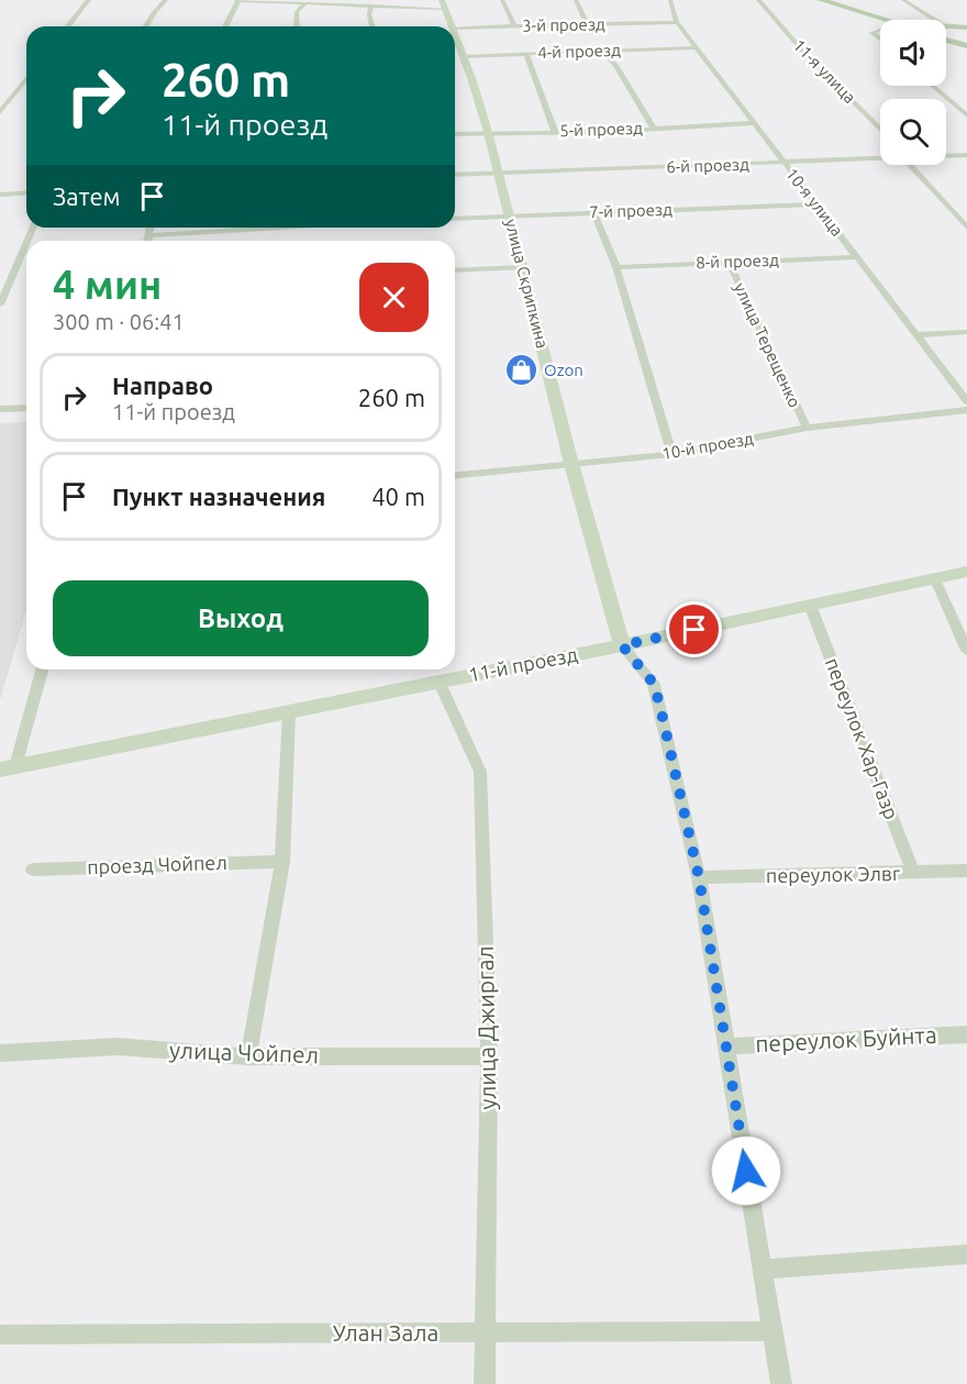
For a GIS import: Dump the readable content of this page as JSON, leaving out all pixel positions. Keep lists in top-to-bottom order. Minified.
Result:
{"streets":{"street":["3-й проезд","4-й проезд","11-я улица","5-й проезд","6-й проезд","10-я улица","7-й проезд","8-й проезд","улица Скрипкина","улица Терещенко","10-й проезд","11-й проезд","переулок Хар-Газр","проезд Чойпел","переулок Элвг","улица Джиргал","переулок Буйнта","улица Чойпел","Улан Зала"]},"crossings":[["3-й проезд","10-я улица"],["4-й проезд","10-я улица"],["4-й проезд","улица Скрипкина"],["5-й проезд","10-я улица"],["5-й проезд","улица Скрипкина"],["6-й проезд","10-я улица"],["6-й проезд","улица Скрипкина"],["10-я улица","7-й проезд"],["10-я улица","8-й проезд"],["7-й проезд","улица Скрипкина"],["8-й проезд","улица Терещенко"],["улица Скрипкина","10-й проезд"],["улица Скрипкина","11-й проезд"],["улица Терещенко","10-й проезд"],["11-й проезд","переулок Хар-Газр"],["11-й проезд","улица Джиргал"],["переулок Хар-Газр","переулок Элвг"],["улица Джиргал","улица Чойпел"],["улица Джиргал","Улан Зала"]],"places":{"shop":["Ozon"]},"page":{"turn":["260 m","11-й проезд"],"then":"Затем","heading":["4 мин","300 m · 06:41"],"list":[{"name":"Направо","note":"11-й проезд","value":"260 m"},{"name":"Пункт назначения","value":"40 m"}],"buttons":"Выход"}}
